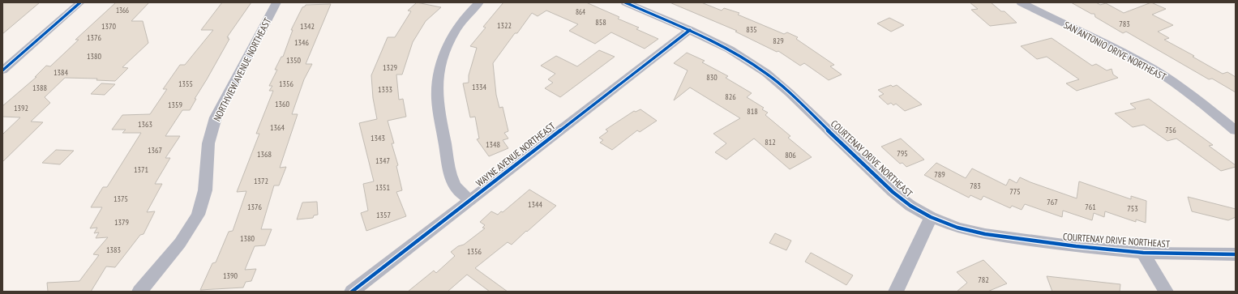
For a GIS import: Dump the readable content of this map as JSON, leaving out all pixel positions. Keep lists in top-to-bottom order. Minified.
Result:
{"streets":{"street":["SAN ANTONIO DRIVE NORTHEAST","NORTHVIEW AVENUE NORTHEAST","WAYNE AVENUE NORTHEAST","COURTENAY DRIVE NORTHEAST"]},"crossings":[["WAYNE AVENUE NORTHEAST","COURTENAY DRIVE NORTHEAST"]],"house_numbers":["1366","864","858","783","1322","1370","1342","835","1376","829","1346","1380","1350","1329","1384","830","1355","1356","1334","1388","1333","826","1360","1359","1392","818","1363","1364","756","1343","812","1348","1367","795","1368","806","1347","1371","789","1372","783","1351","775","1375","767","1344","1376","761","753","1357","1379","1380","1383","1356","1390","782"]}
